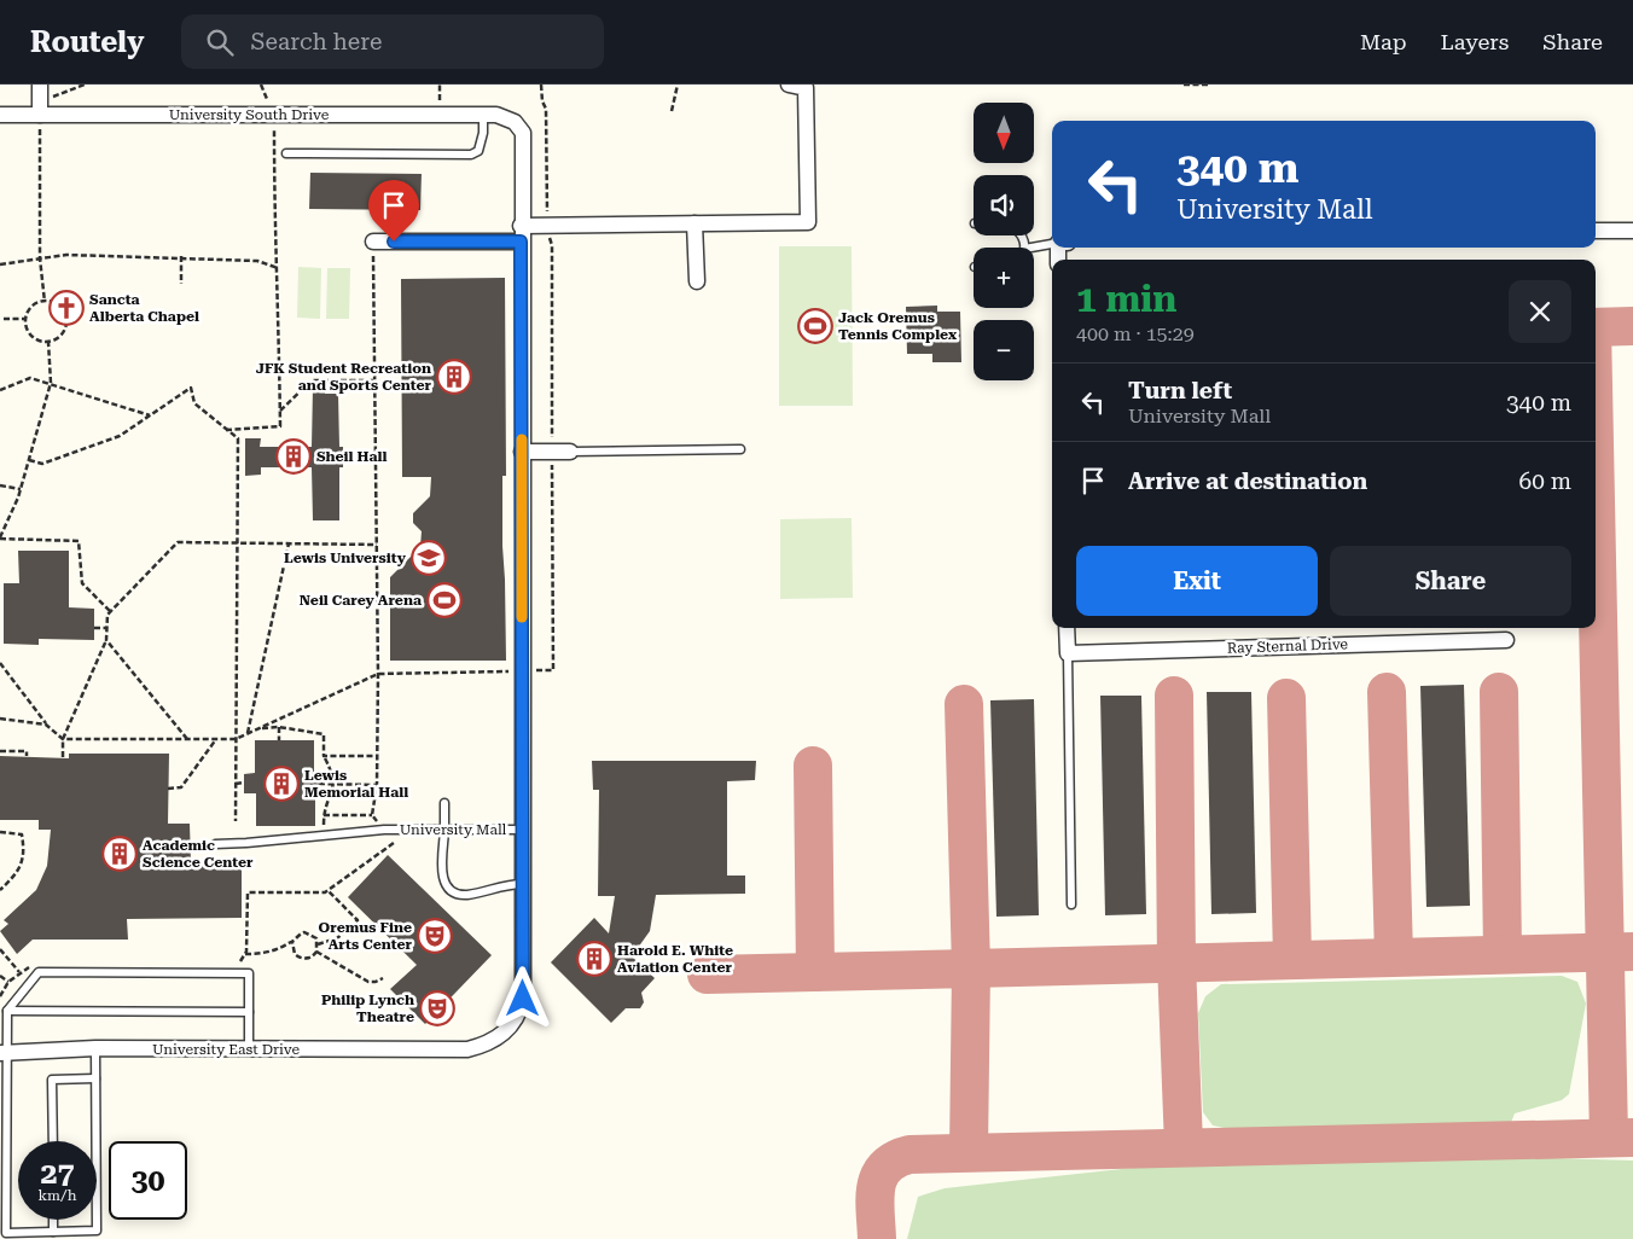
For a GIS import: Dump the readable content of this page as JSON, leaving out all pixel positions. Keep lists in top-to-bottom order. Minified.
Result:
{"streets":{"street":["University South Drive","Ray Sternal Drive","University East Drive"],"lane":["University Mall"]},"places":{"church":["Sancta Alberta Chapel"],"sports":["Jack Oremus Tennis Complex","Neil Carey Arena"],"building":["JFK Student Recreation and Sports Center","Sheil Hall","Lewis Memorial Hall","Academic Science Center","Harold E. White Aviation Center"],"school or university":["Lewis University"],"theatre":["Oremus Fine Arts Center","Philip Lynch Theatre"]},"north":"bottom","page":{"header":"Routely","search":"Search here","nav":["Map","Layers","Share"],"map_buttons":["+","−"],"turn":["340 m","University Mall"],"heading":["1 min","400 m · 15:29"],"list":[{"name":"Turn left","note":"University Mall","value":"340 m"},{"name":"Arrive at destination","value":"60 m"}],"buttons":["Exit","Share"],"speed":"27 km/h","limit":"30"}}
